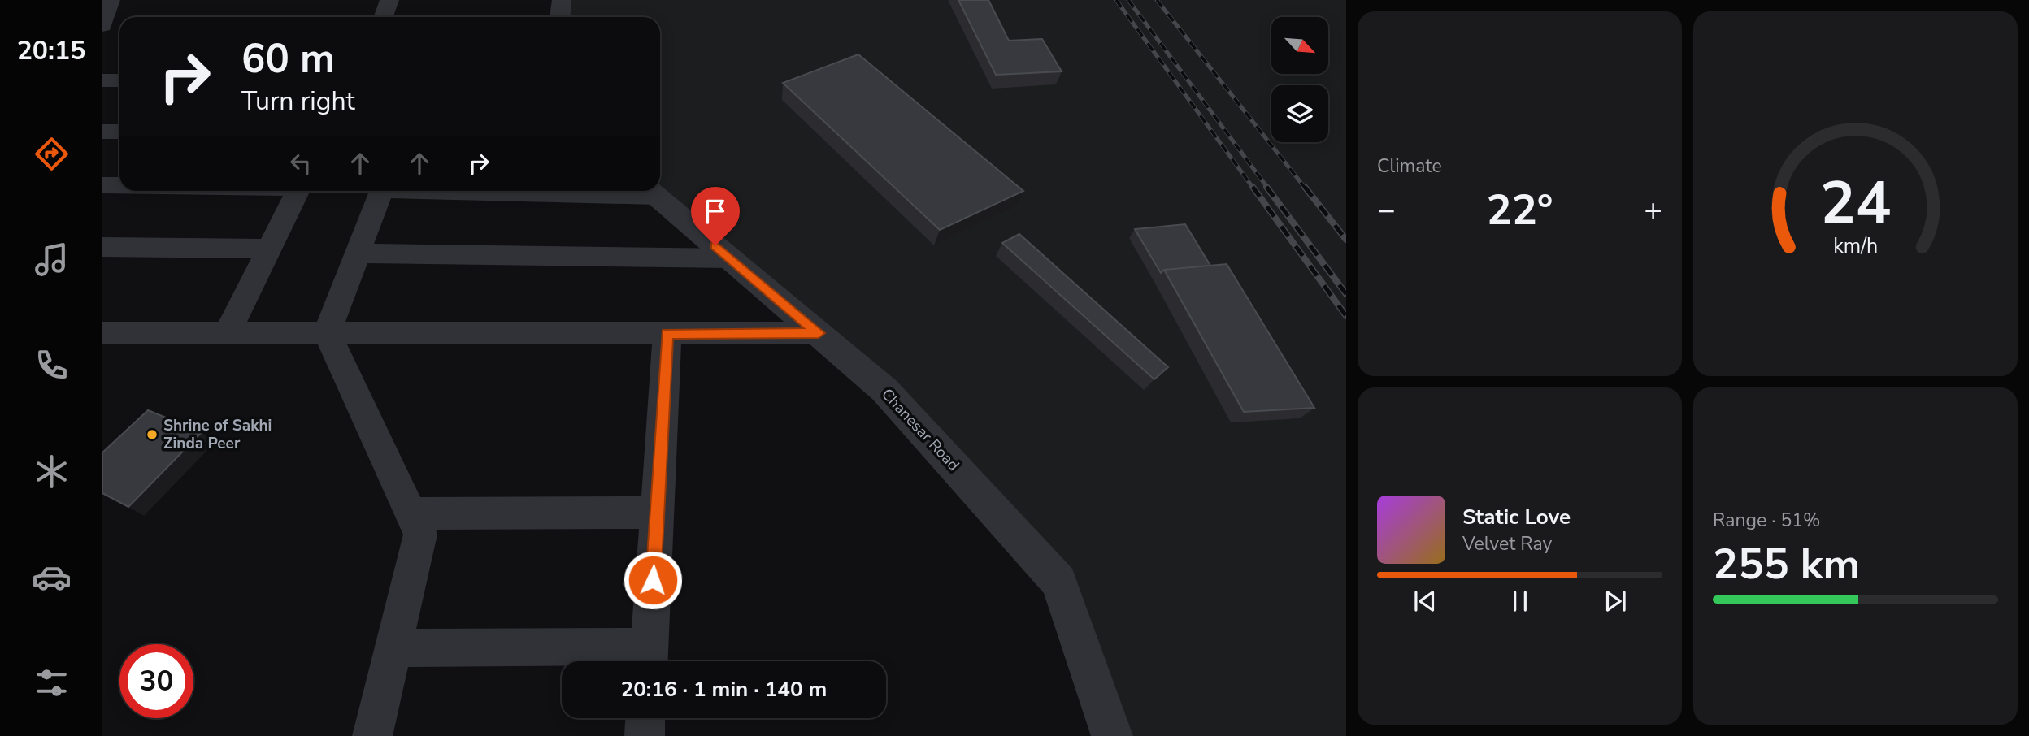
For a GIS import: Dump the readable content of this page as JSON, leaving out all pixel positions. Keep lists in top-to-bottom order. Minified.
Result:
{"streets":{"street":["Chanesar Road"]},"places":["Shrine of Sakhi Zinda Peer"],"north":"bottom right","page":{"tabs":"20:15","tile":["Climate",["Range · 51%","255 km"]],"turn":["60 m","Turn right"],"heat":["−","22°","+"],"song":["Static Love","Velvet Ray"],"limit":"30","trip":"20:16 · 1 min · 140 m","gauge":["24","km/h"]}}
